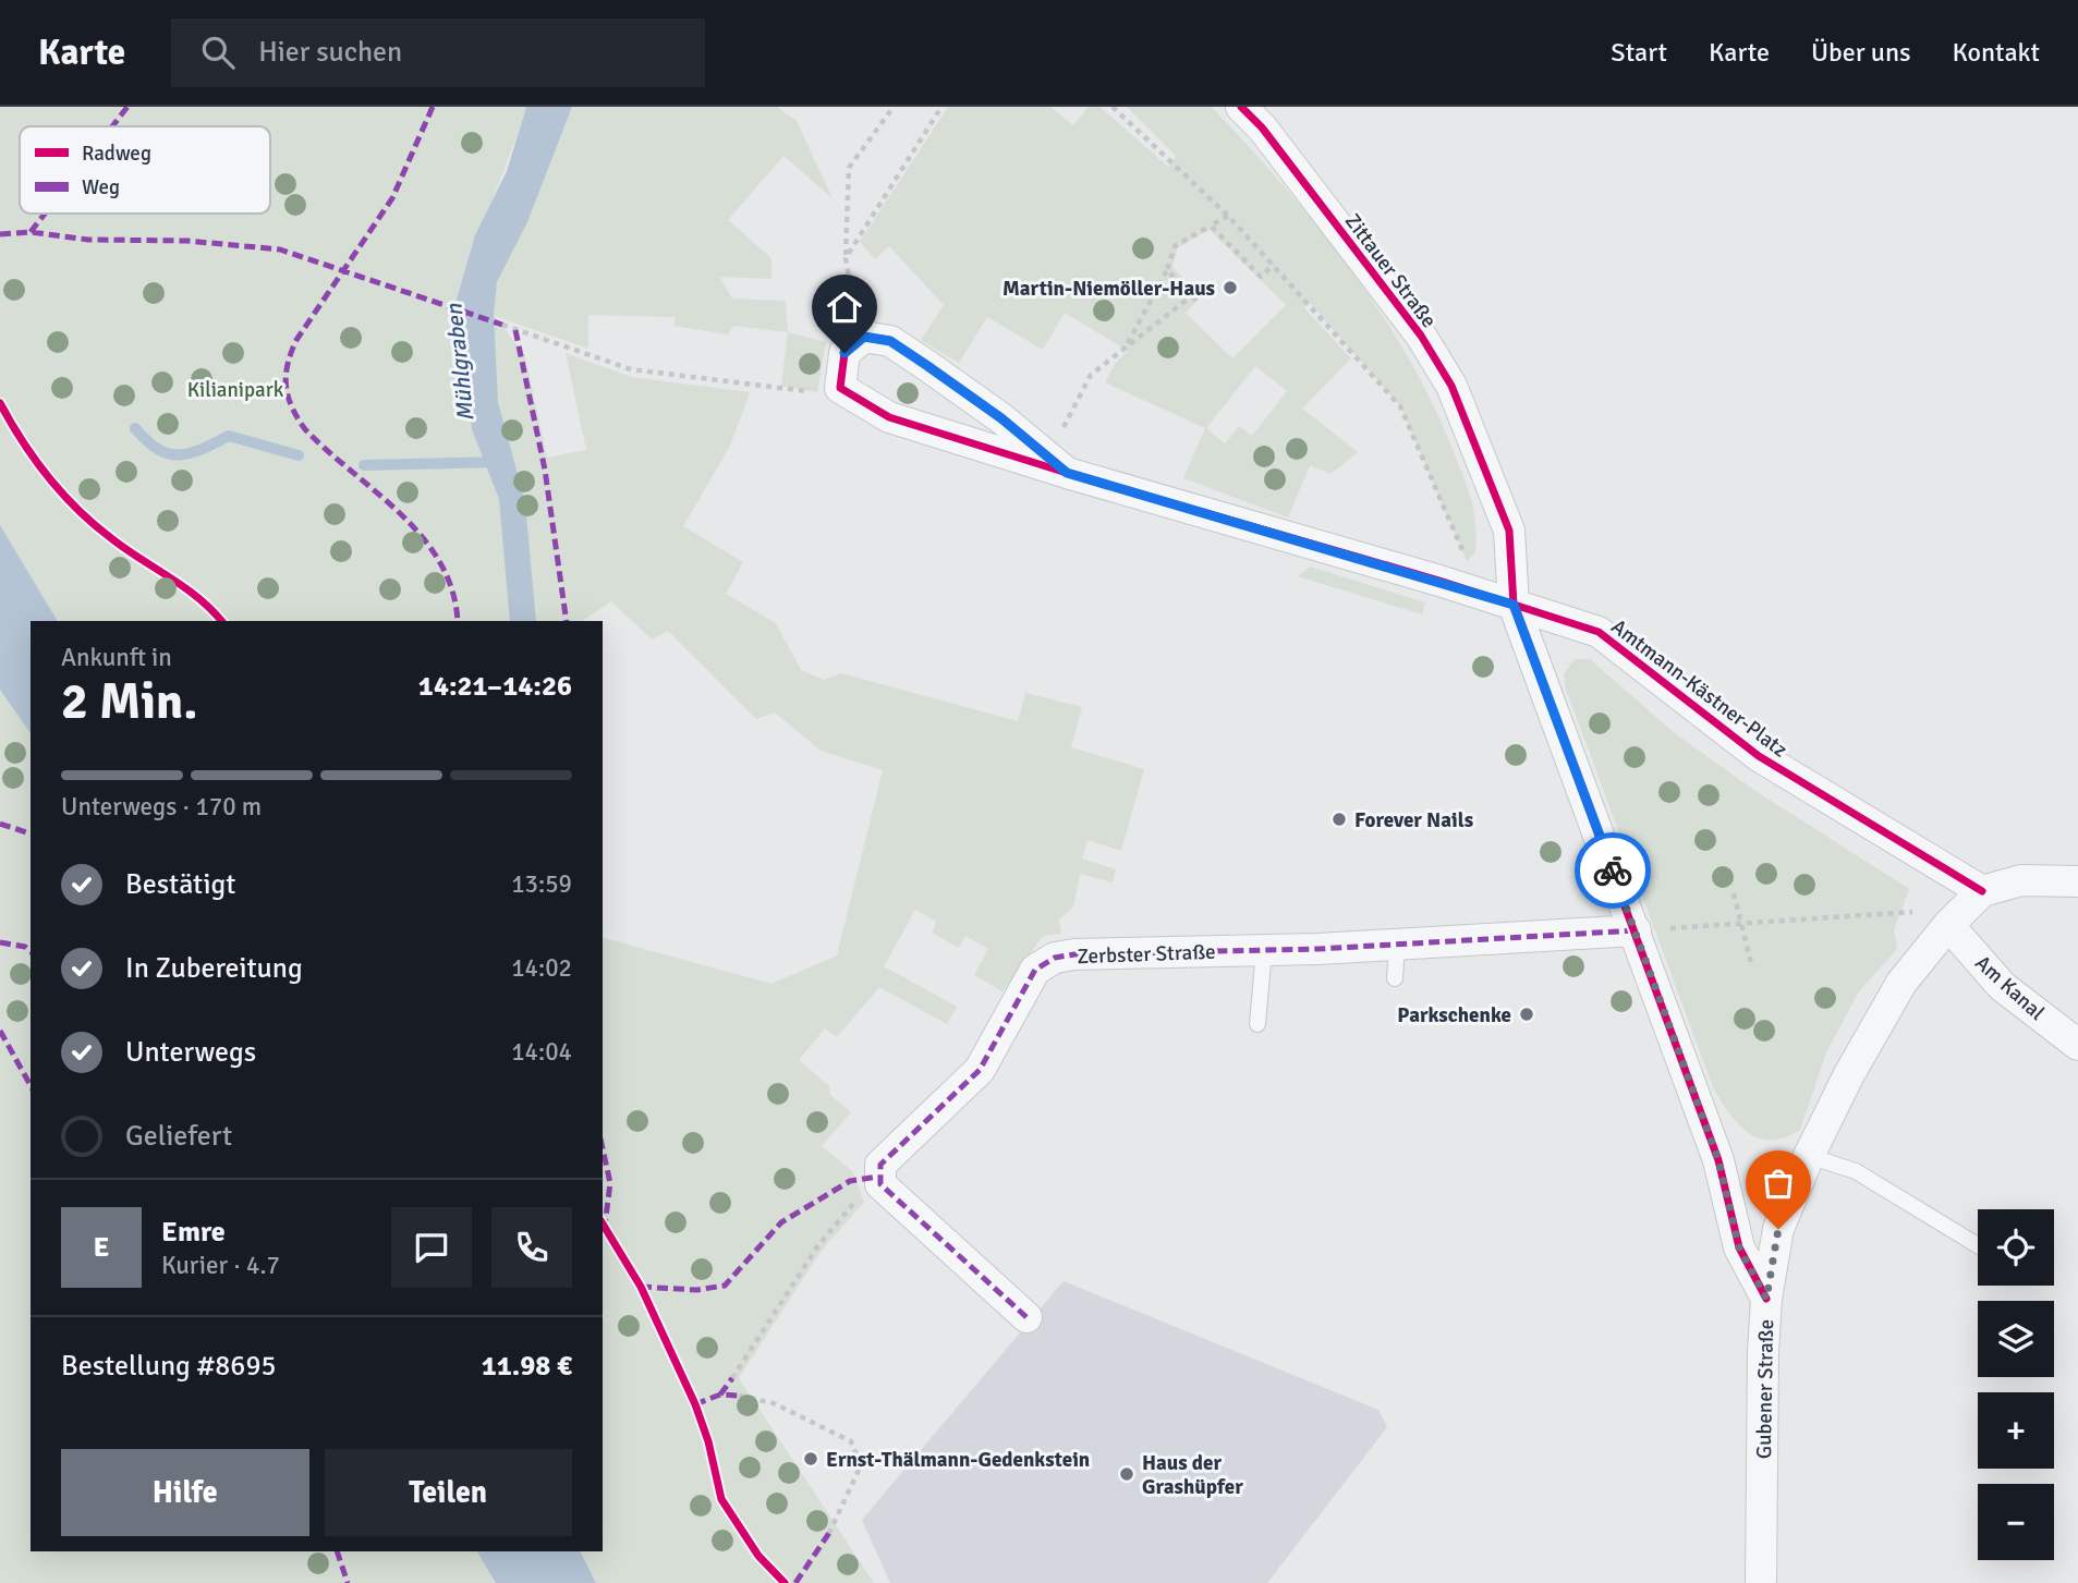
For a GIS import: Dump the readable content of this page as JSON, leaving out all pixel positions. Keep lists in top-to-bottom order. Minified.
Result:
{"streets":{"street":["Zittauer Straße","Amtmann-Kästner-Platz","Zerbster Straße","Am Kanal","Gubener Straße"]},"crossings":[["Zittauer Straße","Amtmann-Kästner-Platz"]],"water":["Mühlgraben"],"parks":["Kilianipark"],"places":["Martin-Niemöller-Haus","Forever Nails","Parkschenke","Ernst-Thälmann-Gedenkstein","Haus der Grashüpfer"],"legend":["Radweg","Weg"],"page":{"header":"Karte","search":"Hier suchen","nav":["Start","Karte","Über uns","Kontakt"],"heading":["2 Min.","Ankunft in","14:21–14:26"],"panel":["Emre","Kurier · 4.7","Bestellung #8695","11.98 €"],"bar":"Unterwegs · 170 m","list":[["Bestätigt","13:59"],["In Zubereitung","14:02"],["Unterwegs","14:04"],"Geliefert"],"round":"E","map_buttons":["+","−"],"buttons":["Hilfe","Teilen"]}}
